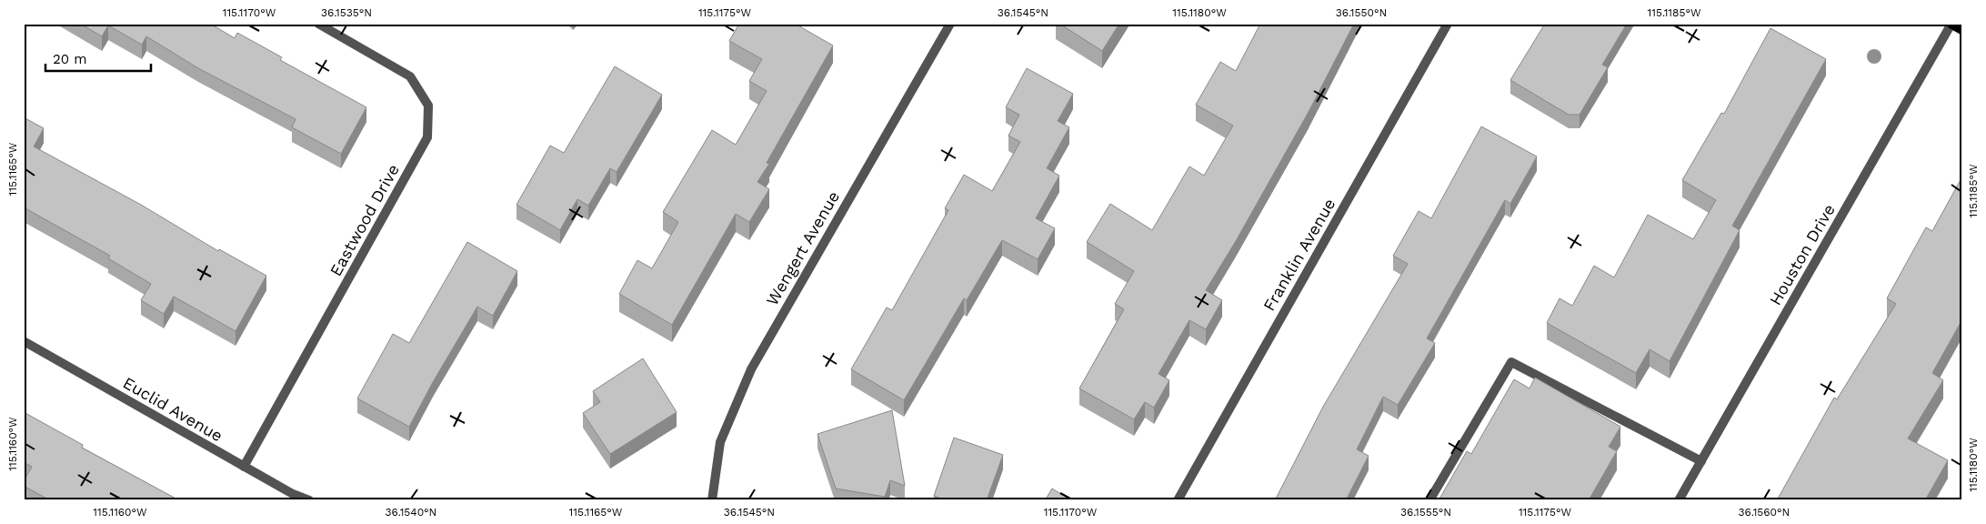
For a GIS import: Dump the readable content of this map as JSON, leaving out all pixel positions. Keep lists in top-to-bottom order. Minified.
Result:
{"streets":{"street":["Eastwood Drive","Wengert Avenue","Franklin Avenue","Houston Drive","Euclid Avenue"]},"crossings":[["Eastwood Drive","Euclid Avenue"]],"scale_bar":"20 m","coordinates":["115.1170°W","36.1535°N","115.1175°W","36.1545°N","115.1180°W","36.1550°N","115.1185°W","115.1165°W","115.1160°W","36.1540°N","36.1555°N","36.1560°N"]}
